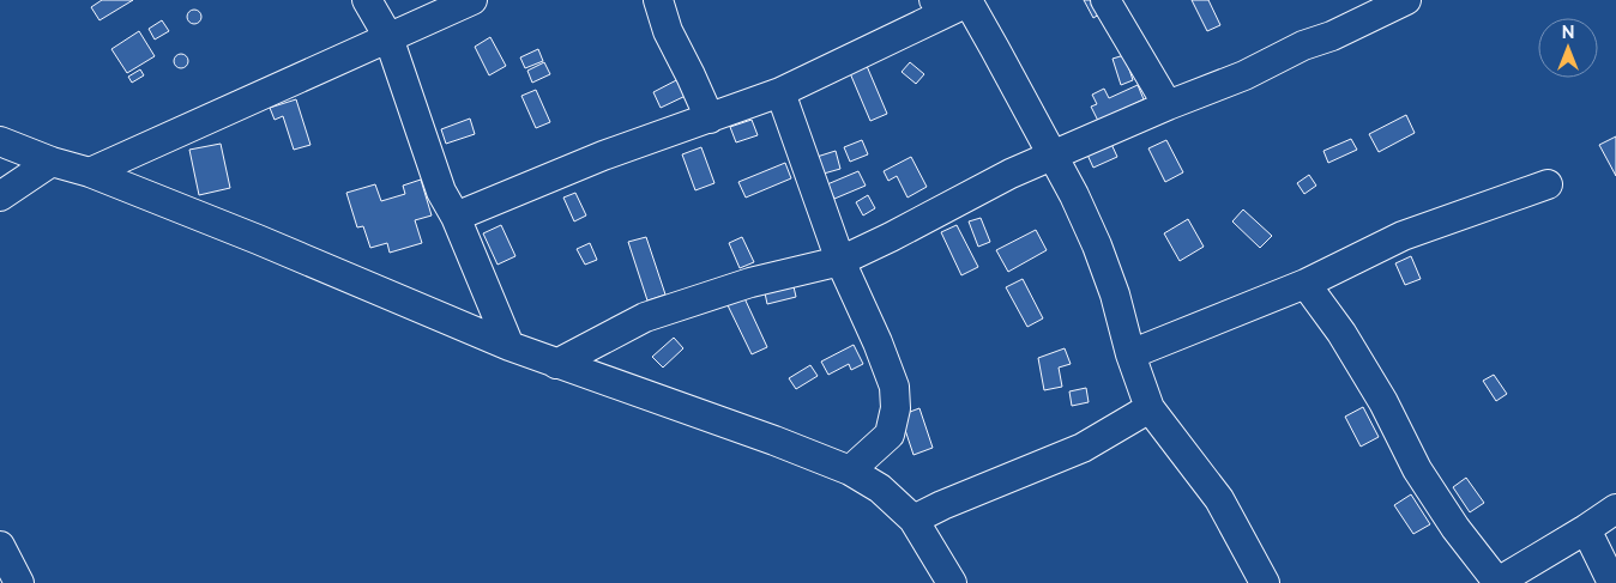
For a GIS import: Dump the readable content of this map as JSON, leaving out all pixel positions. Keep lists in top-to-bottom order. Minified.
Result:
{"north":"top"}
